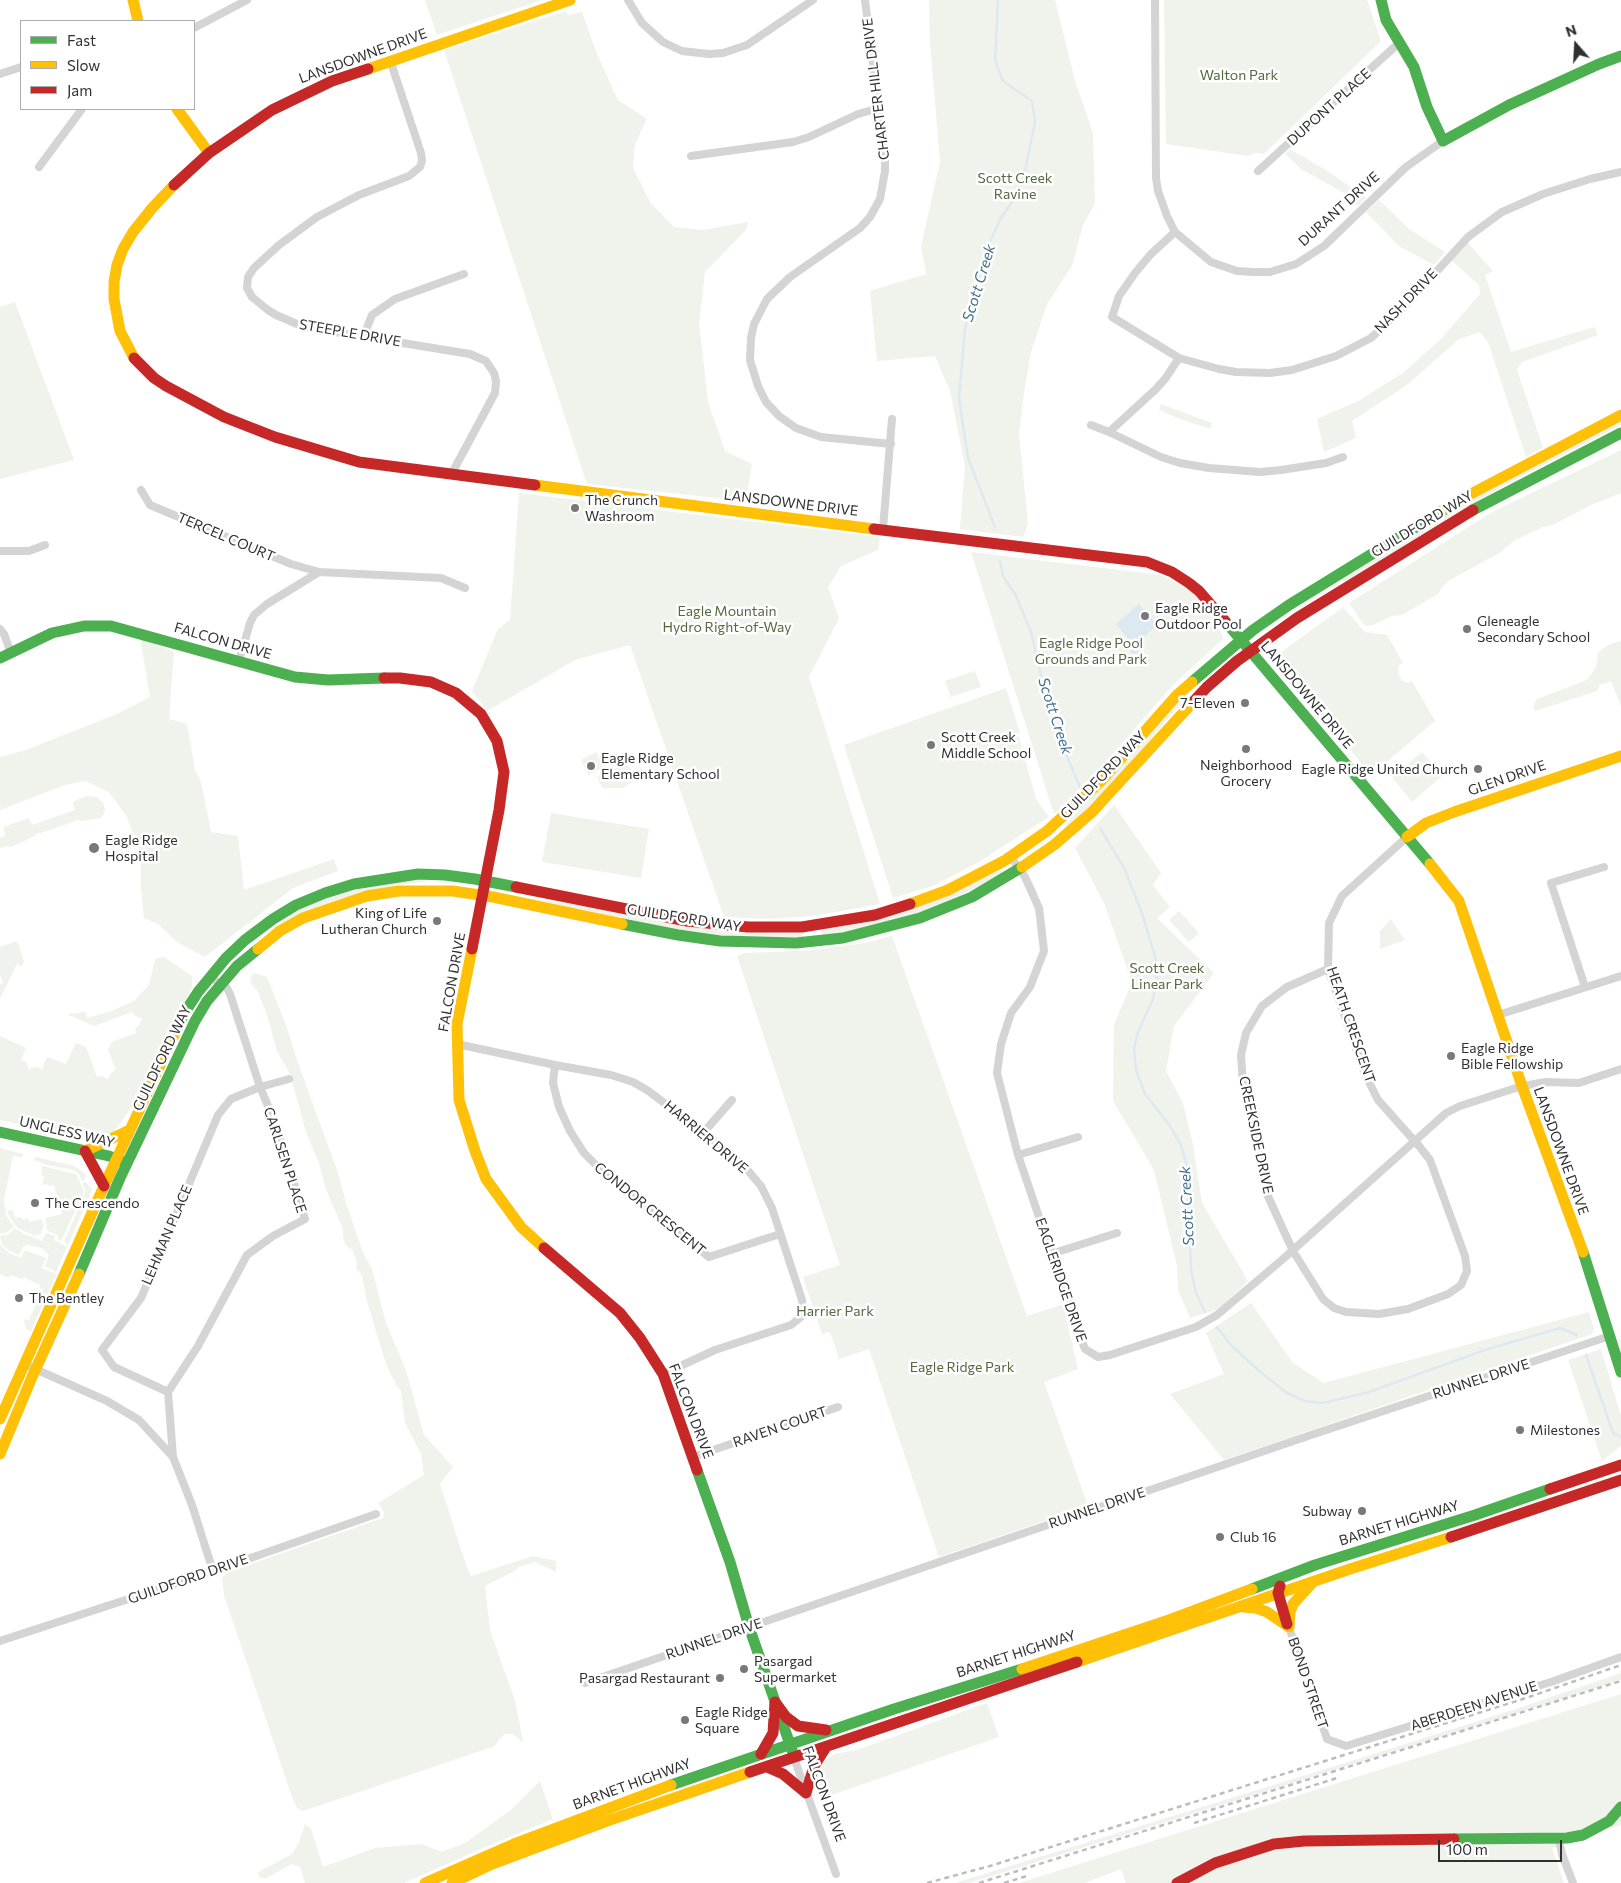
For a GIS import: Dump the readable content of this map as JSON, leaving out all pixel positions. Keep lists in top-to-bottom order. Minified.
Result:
{"streets":{"main road":["LANSDOWNE DRIVE","DURANT DRIVE","GUILDFORD WAY","FALCON DRIVE","GLEN DRIVE","UNGLESS WAY","BARNET HIGHWAY"],"street":["CHARTER HILL DRIVE","DUPONT PLACE","NASH DRIVE","STEEPLE DRIVE","TERCEL COURT","HEATH CRESCENT","CREEKSIDE DRIVE","HARRIER DRIVE","CARLSEN PLACE","CONDOR CRESCENT","LEHMAN PLACE","EAGLERIDGE DRIVE","RUNNEL DRIVE","RAVEN COURT","GUILDFORD DRIVE","BOND STREET","ABERDEEN AVENUE"]},"crossings":[["LANSDOWNE DRIVE","STEEPLE DRIVE"],["LANSDOWNE DRIVE","GUILDFORD WAY"],["LANSDOWNE DRIVE","GLEN DRIVE"],["LANSDOWNE DRIVE","HEATH CRESCENT"],["LANSDOWNE DRIVE","EAGLERIDGE DRIVE"],["LANSDOWNE DRIVE","RUNNEL DRIVE"],["DURANT DRIVE","NASH DRIVE"],["GUILDFORD WAY","FALCON DRIVE"],["GUILDFORD WAY","UNGLESS WAY"],["GUILDFORD WAY","CARLSEN PLACE"],["GUILDFORD WAY","EAGLERIDGE DRIVE"],["FALCON DRIVE","HARRIER DRIVE"],["FALCON DRIVE","RUNNEL DRIVE"],["FALCON DRIVE","RAVEN COURT"],["FALCON DRIVE","BARNET HIGHWAY"],["GLEN DRIVE","HEATH CRESCENT"],["HEATH CRESCENT","CREEKSIDE DRIVE"],["HEATH CRESCENT","EAGLERIDGE DRIVE"],["CREEKSIDE DRIVE","EAGLERIDGE DRIVE"],["HARRIER DRIVE","CONDOR CRESCENT"],["CARLSEN PLACE","LEHMAN PLACE"],["BOND STREET","ABERDEEN AVENUE"]],"water":["Scott Creek"],"parks":["Walton Park","Scott Creek Ravine","Eagle Mountain Hydro Right-of-Way","Eagle Ridge Pool Grounds and Park","Scott Creek Linear Park","Harrier Park","Eagle Ridge Park"],"places":["The Crunch Washroom","Eagle Ridge Outdoor Pool","Gleneagle Secondary School","7-Eleven","Scott Creek Middle School","Neighborhood Grocery","Eagle Ridge Elementary School","Eagle Ridge United Church","Eagle Ridge Hospital","King of Life Lutheran Church","Eagle Ridge Bible Fellowship","The Crescendo","The Bentley","Milestones","Subway","Club 16","Pasargad Supermarket","Pasargad Restaurant","Eagle Ridge Square"],"legend":["Fast","Slow","Jam"],"scale_bar":"100 m","north":"top"}
